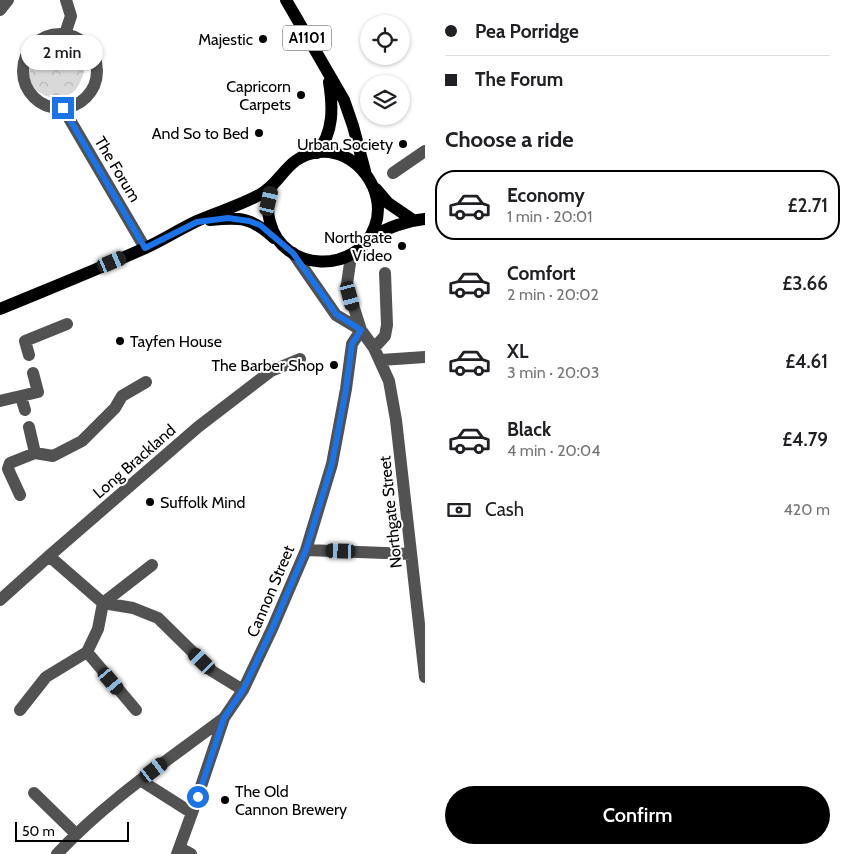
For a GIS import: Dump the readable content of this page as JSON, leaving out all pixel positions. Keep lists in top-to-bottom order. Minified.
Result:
{"streets":{"main road":["A1101"],"street":["The Forum","Long Brackland","Northgate Street","Cannon Street"]},"crossings":[["A1101","Northgate Street"],["Northgate Street","Cannon Street"]],"places":["Majestic","Capricorn Carpets","And So to Bed","Urban Society","Northgate Video","Tayfen House","The Barber Shop","Suffolk Mind","The Old Cannon Brewery"],"scale_bar":"50 m","page":{"banner":["Pea Porridge","The Forum"],"bubble":"2 min","heading":"Choose a ride","list":[{"name":"Economy","note":"1 min · 20:01","value":"£2.71"},{"name":"Comfort","note":"2 min · 20:02","value":"£3.66"},{"name":"XL","note":"3 min · 20:03","value":"£4.61"},{"name":"Black","note":"4 min · 20:04","value":"£4.79"}],"pay":["Cash","420 m"],"buttons":"Confirm","scale":"50 m"}}
